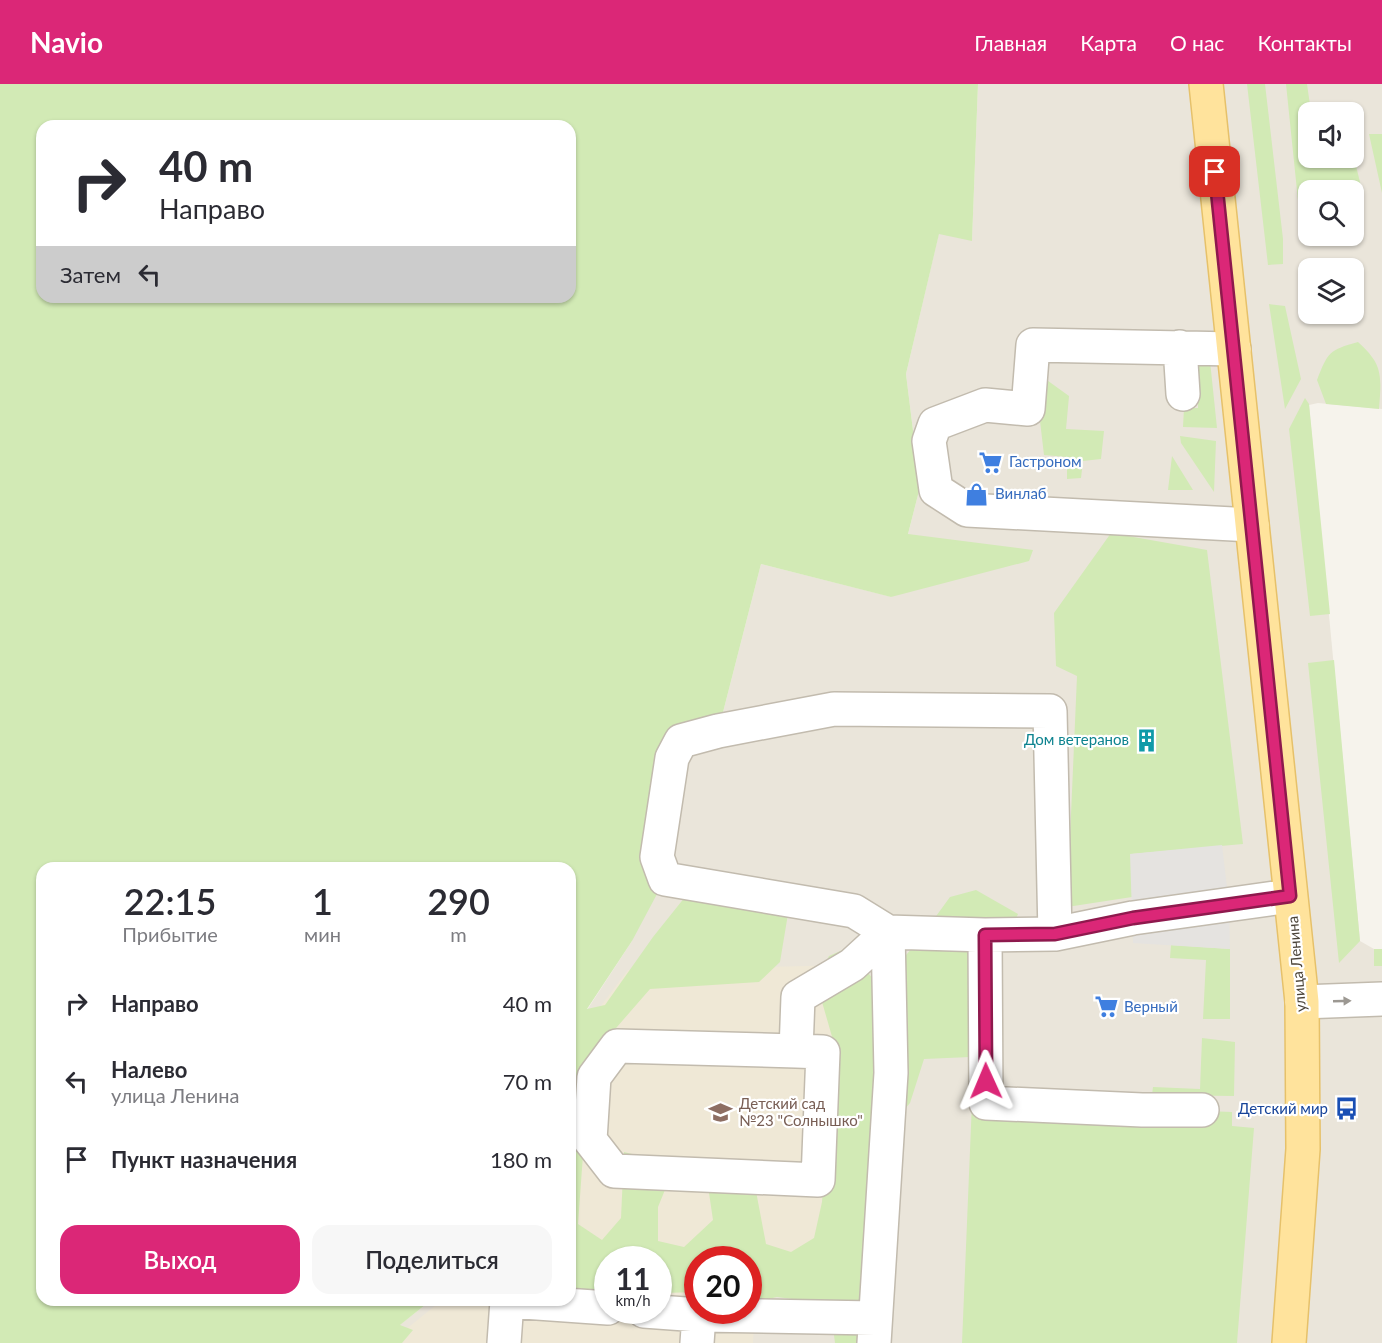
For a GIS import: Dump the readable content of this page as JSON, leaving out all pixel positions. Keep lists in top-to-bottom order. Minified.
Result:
{"streets":{"main road":["улица Ленина"]},"places":{"supermarket":["Гастроном","Верный"],"shop":["Винлаб"],"building":["Дом ветеранов"],"bus stop":["Детский мир"],"school or university":["Детский сад №23 \"Солнышко\""]},"page":{"header":"Navio","nav":["Главная","Карта","О нас","Контакты"],"turn":["40 m","Направо"],"then":"Затем","eta":["22:15","Прибытие","1","мин","290","m"],"list":[{"name":"Направо","value":"40 m"},{"name":"Налево","note":"улица Ленина","value":"70 m"},{"name":"Пункт назначения","value":"180 m"}],"buttons":["Выход","Поделиться"],"speed":"11 km/h","limit":"20"}}
